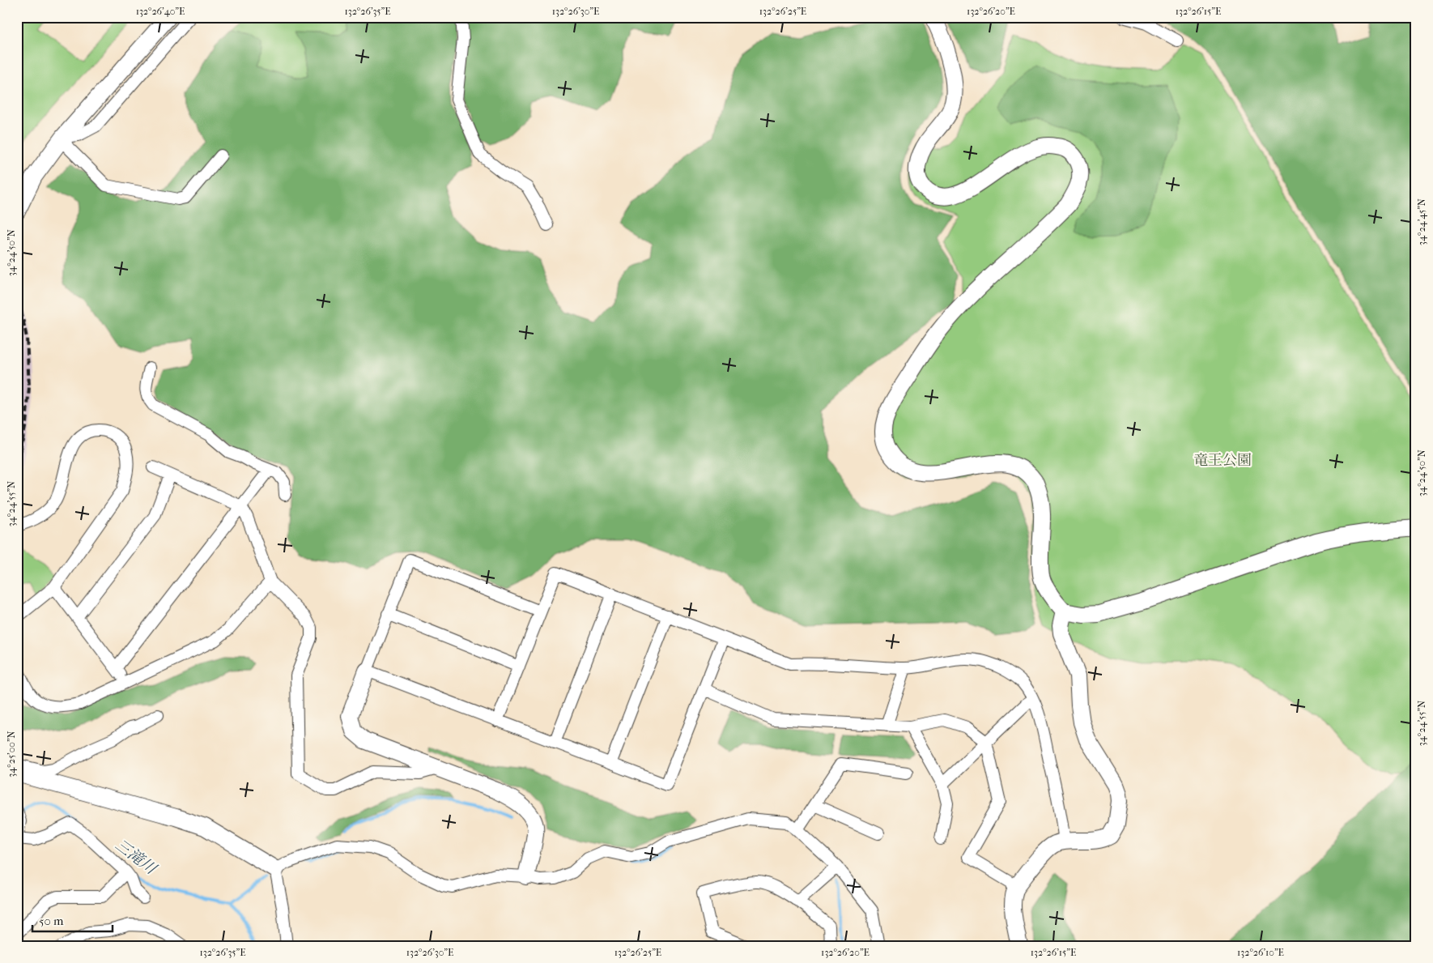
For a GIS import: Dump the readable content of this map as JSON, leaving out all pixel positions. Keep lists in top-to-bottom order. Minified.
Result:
{"water":["三滝川"],"parks":["竜王公園"],"scale_bar":"50 m","coordinates":["132°26'40\"E","132°26'35\"E","132°26'30\"E","132°26'25\"E","132°26'20\"E","132°26'15\"E","34°24'45\"N","34°24'50\"N","34°24'55\"N","34°25'00\"N","132°26'10\"E"]}
